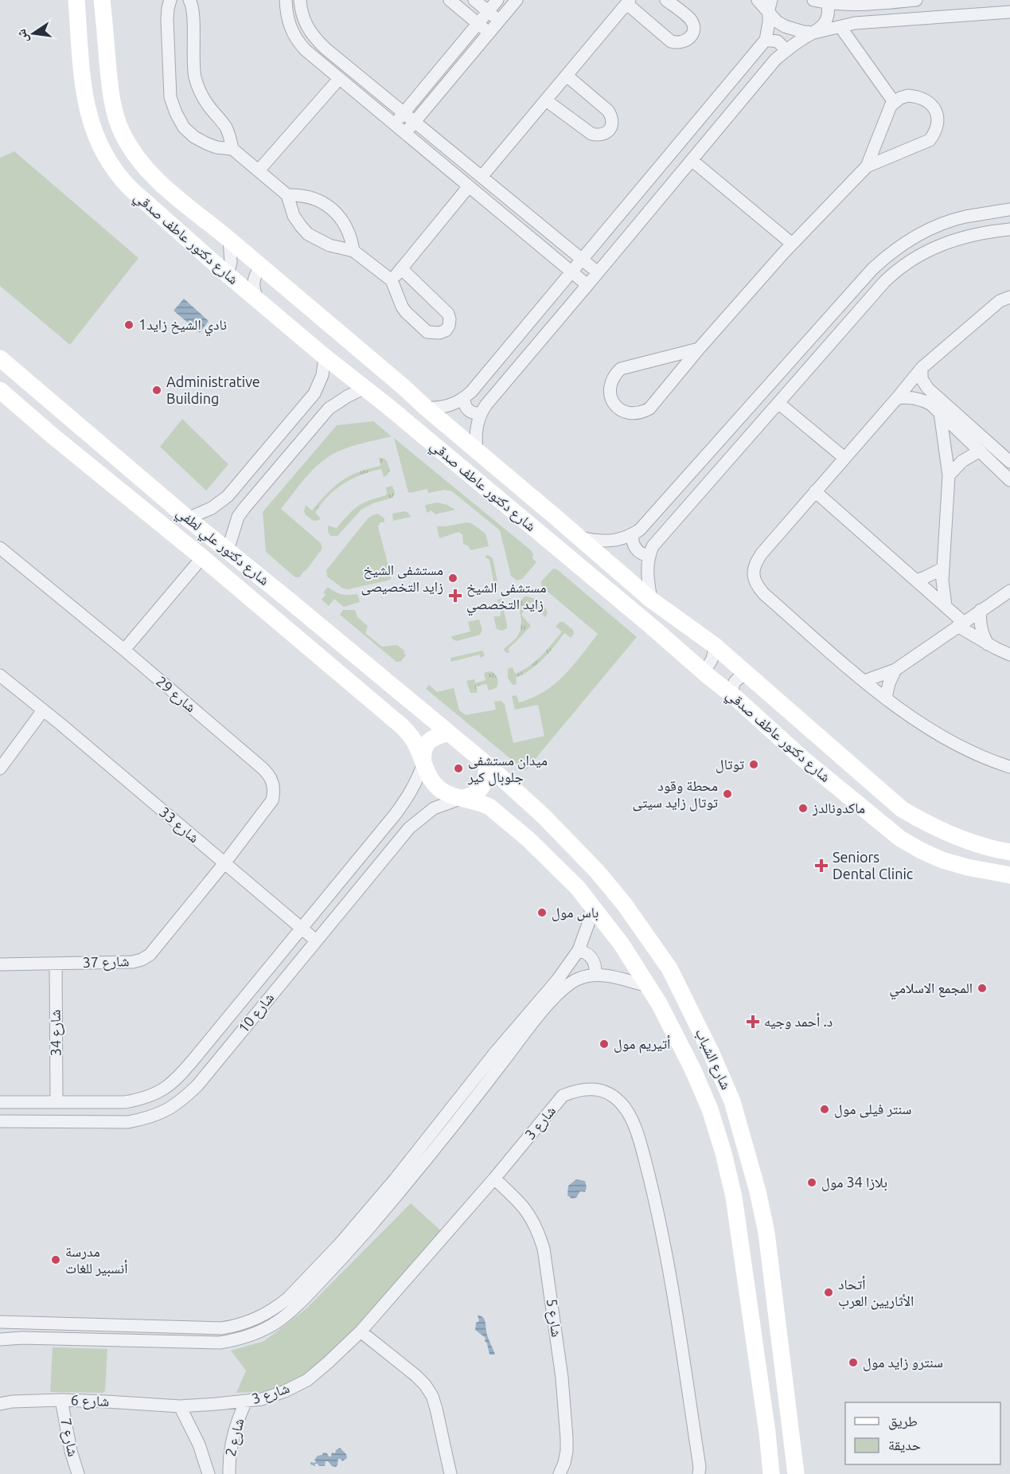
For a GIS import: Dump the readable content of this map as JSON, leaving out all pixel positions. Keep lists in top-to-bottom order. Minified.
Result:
{"streets":{"street":["شارع دكتور عاطف صدقي","شارع دكتور علي لطفي","شارع 29","شارع 33","شارع 37","شارع 10","شارع 34","شارع الشباب","شارع 3","شارع 5","شارع 6","شارع 7","شارع 2"]},"crossings":[["شارع دكتور علي لطفي","شارع 10"],["شارع دكتور علي لطفي","شارع الشباب"],["شارع 29","شارع 33"],["شارع 29","شارع 37"],["شارع 33","شارع 37"],["شارع 33","شارع 10"],["شارع 37","شارع 34"],["شارع 10","شارع 34"],["شارع 10","شارع الشباب"],["شارع 3","شارع 5"],["شارع 3","شارع 6"],["شارع 3","شارع 2"],["شارع 6","شارع 7"],["شارع 6","شارع 2"]],"places":{"other":["نادي الشيخ زايد1","Administrative Building","مستشفى الشيخ زايد التخصيصى","توتال","ميدان مستشفى جلوبال كير","محطة وقود توتال زايد سيتى","ماكدونالدز","باس مول","المجمع الاسلامي","أتيريم مول","سنتر فيلى مول","بلازا 34 مول","مدرسة أنسبير للغات","أتحاد الأثاريين العرب","سنترو زايد مول"],"health":["مستشفى الشيخ زايد التخصصي","Seniors Dental Clinic","د. أحمد وجيه"]},"legend":["طريق","حديقة"],"north":"left"}
